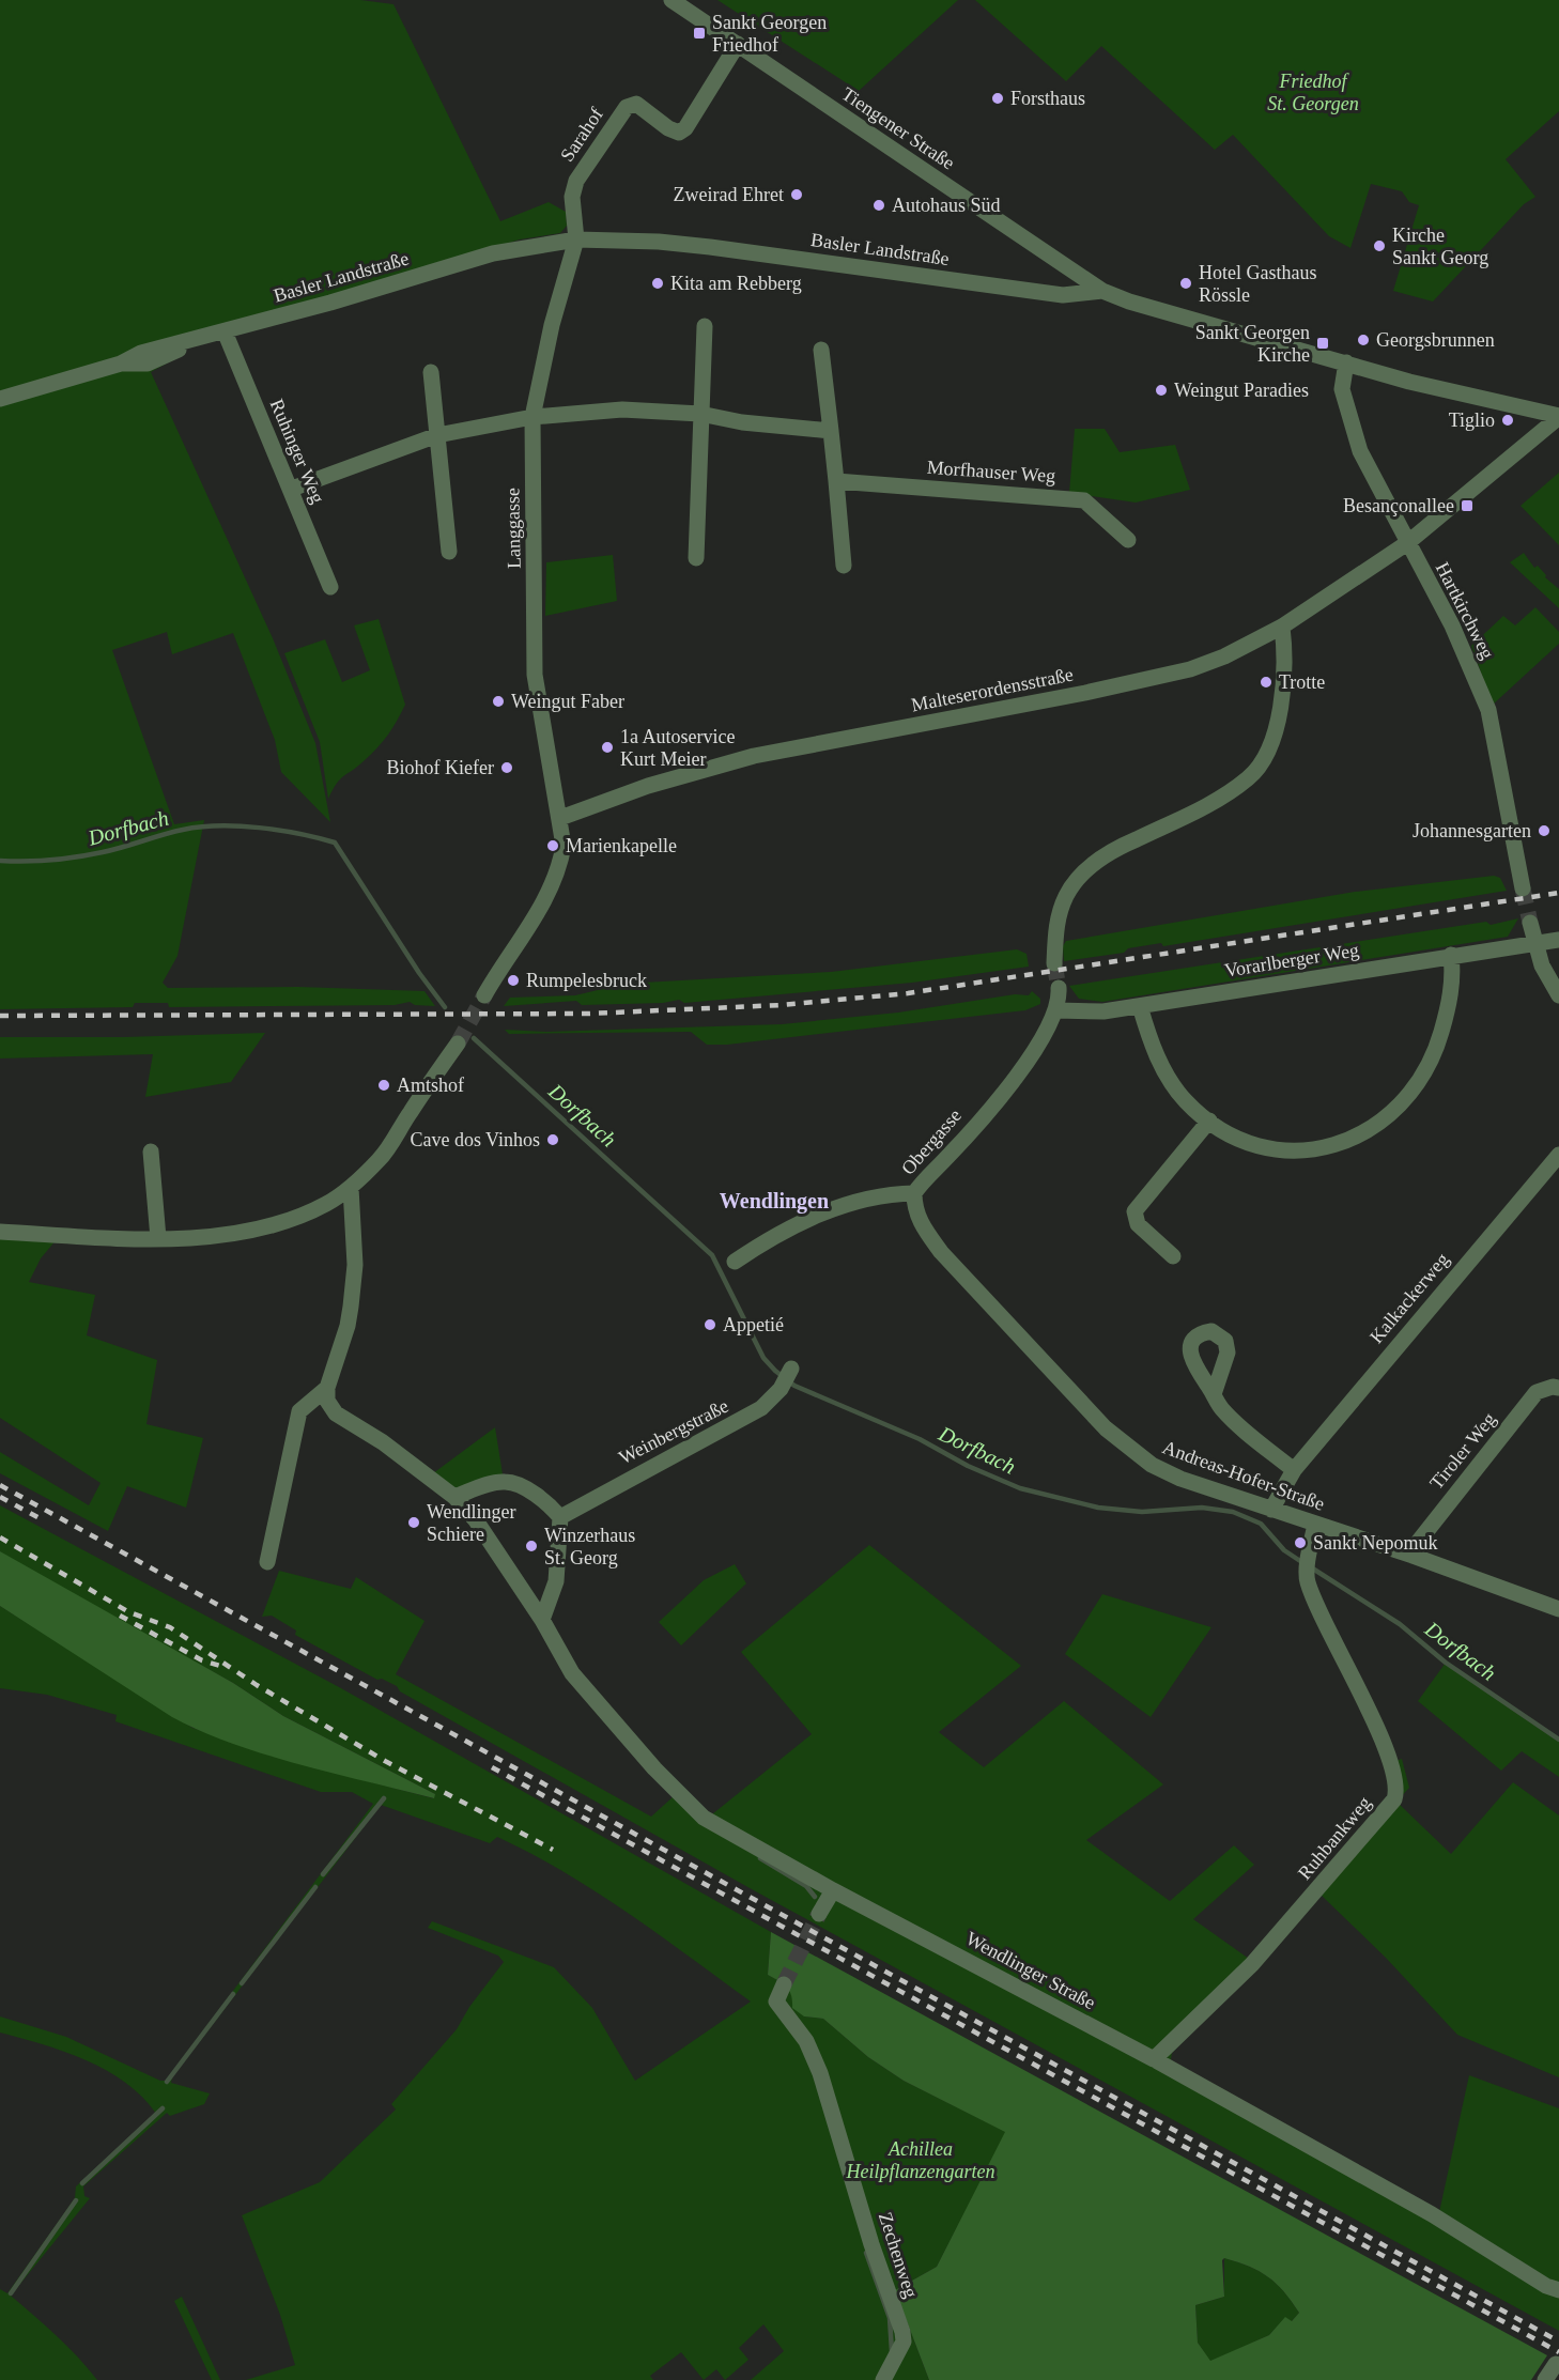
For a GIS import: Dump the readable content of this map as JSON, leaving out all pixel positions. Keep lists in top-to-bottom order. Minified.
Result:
{"streets":{"street":["Tiengener Straße","Sarahof","Basler Landstraße","Ruhinger Weg","Morfhauser Weg","Langgasse","Hartkirchweg","Malteserordensstraße","Vorarlberger Weg","Obergasse","Kalkackerweg","Weinbergstraße","Tiroler Weg","Andreas-Hofer-Straße","Ruhbankweg","Wendlinger Straße","Zechenweg"]},"crossings":[["Tiengener Straße","Sarahof"],["Tiengener Straße","Basler Landstraße"],["Sarahof","Basler Landstraße"],["Sarahof","Langgasse"],["Basler Landstraße","Ruhinger Weg"],["Basler Landstraße","Langgasse"],["Basler Landstraße","Hartkirchweg"],["Basler Landstraße","Malteserordensstraße"],["Langgasse","Malteserordensstraße"],["Hartkirchweg","Malteserordensstraße"],["Vorarlberger Weg","Obergasse"],["Obergasse","Andreas-Hofer-Straße"],["Kalkackerweg","Andreas-Hofer-Straße"],["Tiroler Weg","Andreas-Hofer-Straße"],["Andreas-Hofer-Straße","Ruhbankweg"],["Ruhbankweg","Wendlinger Straße"]],"districts":["Wendlingen"],"water":["Dorfbach"],"parks":["Friedhof St. Georgen","Achillea Heilpflanzengarten"],"places":{"transit":["Sankt Georgen Friedhof","Sankt Georgen Kirche","Besançonallee"],"other":["Forsthaus","Zweirad Ehret","Autohaus Süd","Kirche Sankt Georg","Kita am Rebberg","Hotel Gasthaus Rössle","Georgsbrunnen","Weingut Paradies","Tiglio","Trotte","Weingut Faber","1a Autoservice Kurt Meier","Biohof Kiefer","Johannesgarten","Marienkapelle","Rumpelesbruck","Amtshof","Cave dos Vinhos","Appetié","Wendlinger Schiere","Sankt Nepomuk","Winzerhaus St. Georg"]}}
